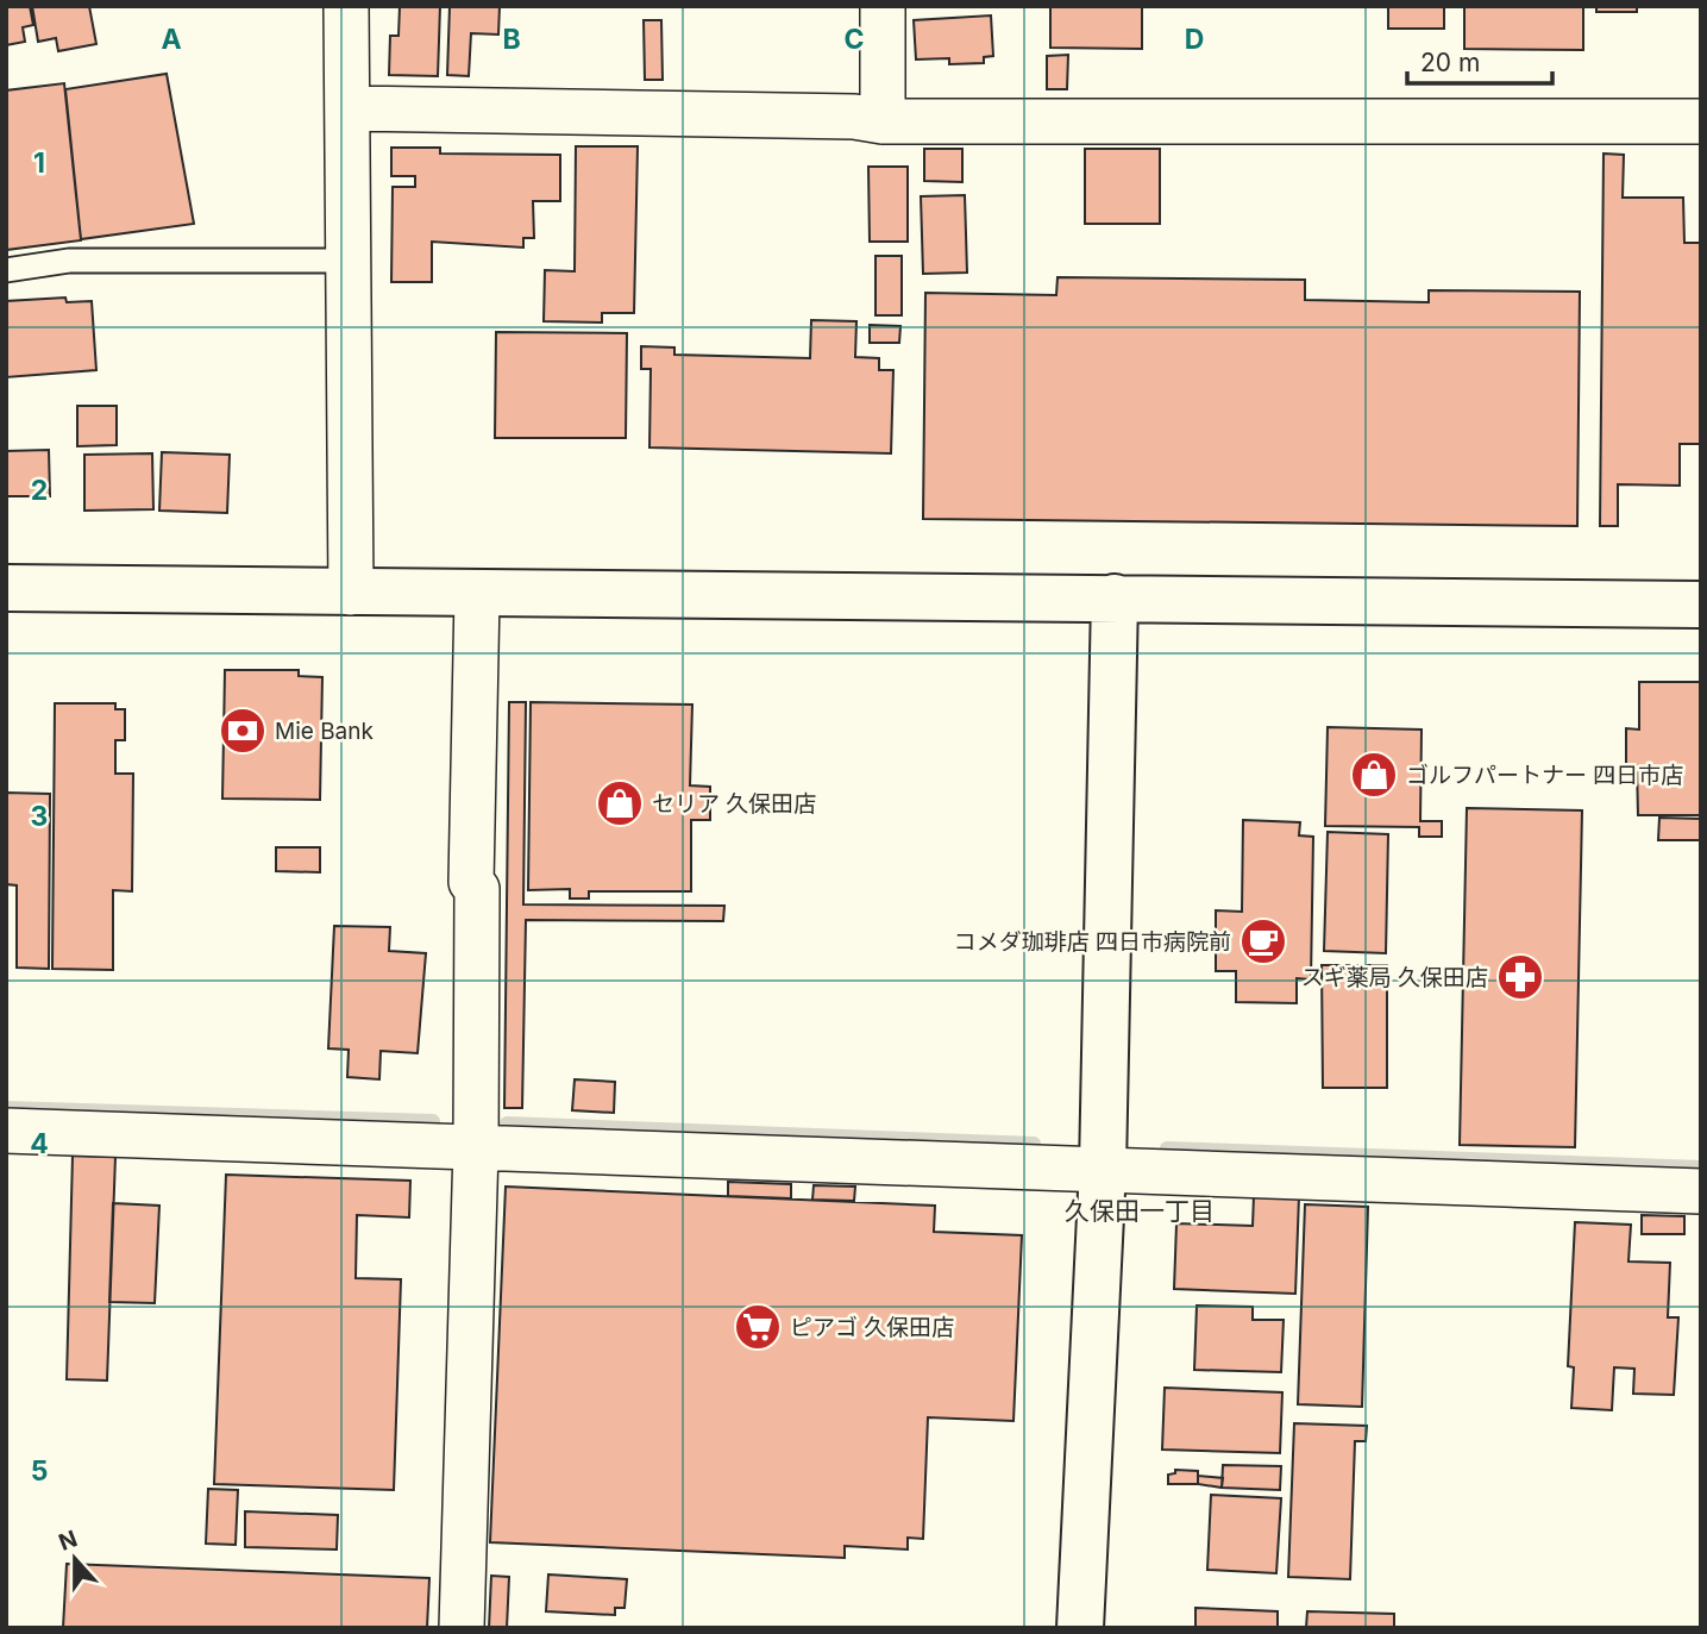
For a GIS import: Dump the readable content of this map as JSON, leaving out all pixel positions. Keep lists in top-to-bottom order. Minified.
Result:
{"districts":["久保田一丁目"],"places":{"bank":["Mie Bank"],"shop":["ゴルフパートナー 四日市店","セリア 久保田店"],"cafe":["コメダ珈琲店 四日市病院前"],"pharmacy":["スギ薬局 久保田店"],"supermarket":["ピアゴ 久保田店"]},"scale_bar":"20 m","north":"top","grid":{"columns":["A","B","C","D"],"rows":["1","2","3","4","5"]}}
